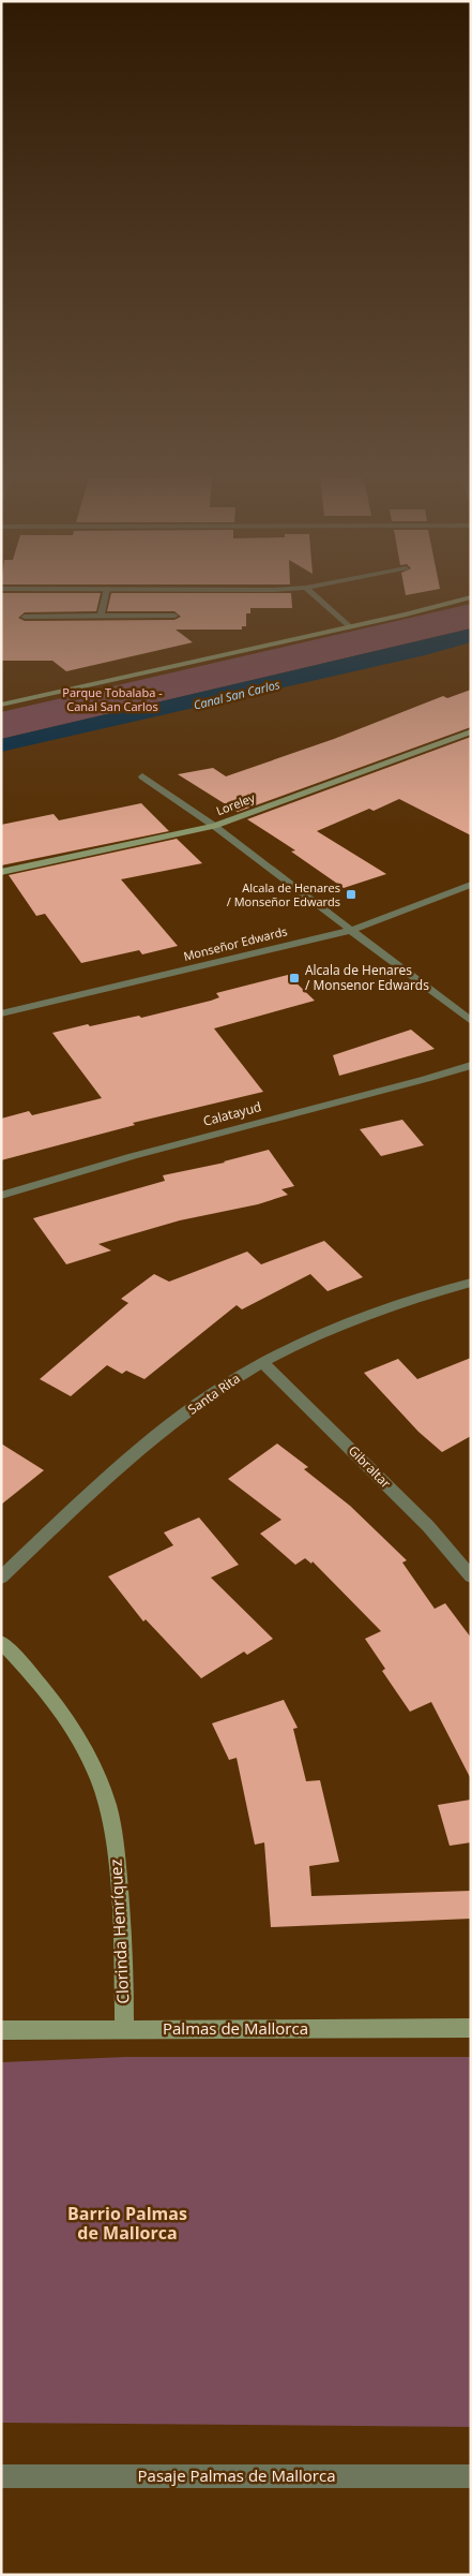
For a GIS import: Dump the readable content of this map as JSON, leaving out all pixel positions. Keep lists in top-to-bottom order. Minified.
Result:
{"streets":{"street":["Loreley","Monseñor Edwards","Calatayud","Santa Rita","Gibraltar","Clorinda Henríquez","Palmas de Mallorca","Pasaje Palmas de Mallorca"]},"crossings":[["Santa Rita","Gibraltar"],["Clorinda Henríquez","Palmas de Mallorca"]],"districts":["Barrio Palmas de Mallorca"],"water":["Canal San Carlos"],"parks":["Parque Tobalaba - Canal San Carlos"],"places":{"transit":["Alcala de Henares / Monseñor Edwards","Alcala de Henares / Monsenor Edwards"]}}
